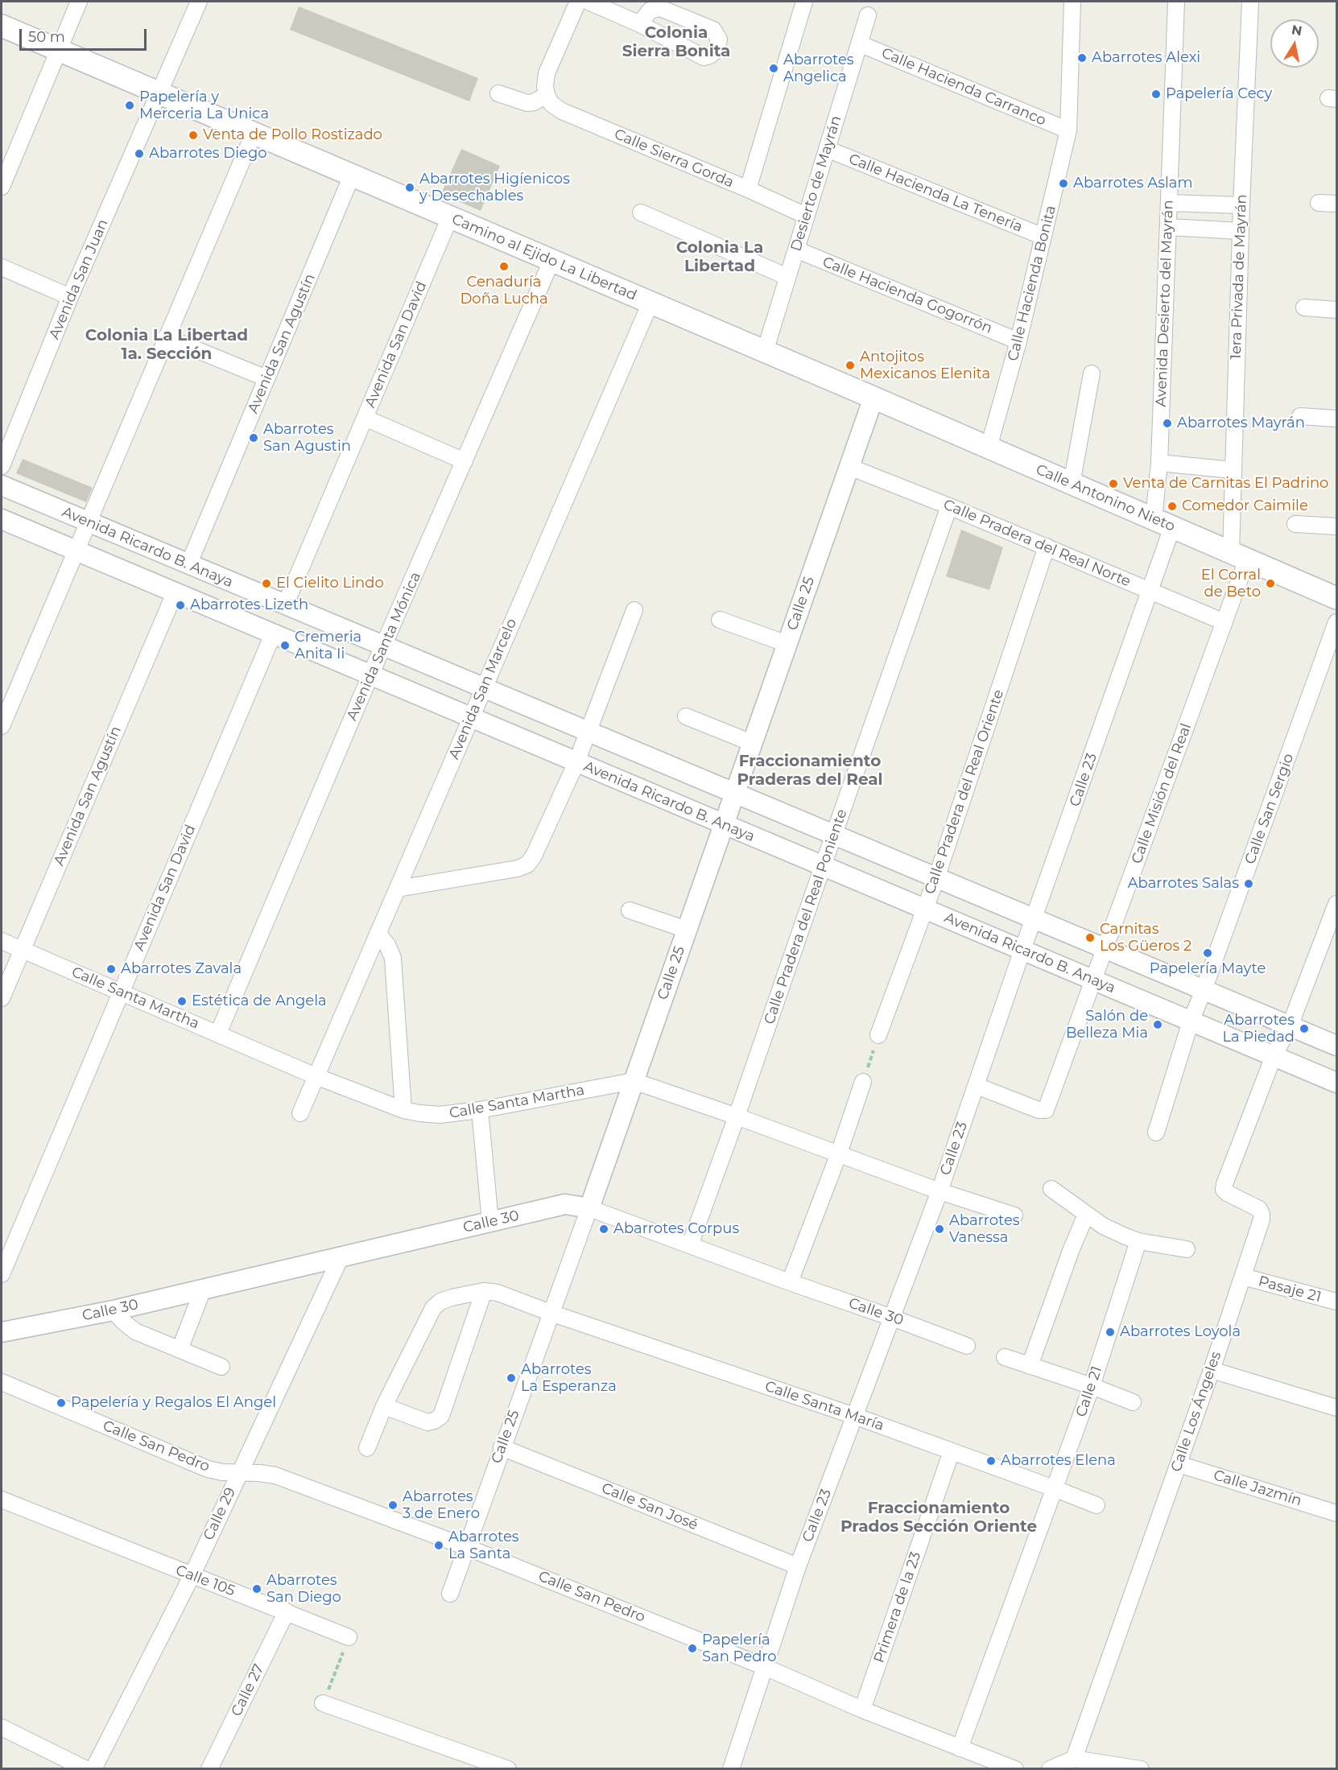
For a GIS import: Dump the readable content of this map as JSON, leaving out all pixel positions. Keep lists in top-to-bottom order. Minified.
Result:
{"streets":{"main road":["Camino al Ejido La Libertad","Calle Antonino Nieto"],"street":["Calle Hacienda Carranco","Calle Sierra Gorda","Desierto de Mayrán","Calle Hacienda La Tenería","1era Privada de Mayrán","Avenida San Juan","Calle Hacienda Bonita","Calle Hacienda Gogorrón","Avenida Desierto del Mayrán","Avenida San Agustín","Avenida San David","Calle Pradera del Real Norte","Avenida Ricardo B. Anaya","Calle 25","Avenida Santa Mónica","Avenida San Marcelo","Calle 23","Calle Pradera del Real Oriente","Calle Misión del Real","Calle San Sergio","Calle Pradera del Real Poniente","Calle Santa Martha","Calle 30","Pasaje 21","Calle 21","Calle Santa María","Calle Los Ángeles","Calle San Pedro","Calle Jazmín","Calle San José","Calle 29","Calle 105","Primera de la 23","Calle 27"]},"crossings":[["Calle Hacienda Carranco","Desierto de Mayrán"],["Calle Hacienda Carranco","Calle Hacienda Bonita"],["Calle Sierra Gorda","Desierto de Mayrán"],["Desierto de Mayrán","Calle Hacienda La Tenería"],["Desierto de Mayrán","Camino al Ejido La Libertad"],["Desierto de Mayrán","Calle Hacienda Gogorrón"],["Calle Hacienda La Tenería","Calle Hacienda Bonita"],["Camino al Ejido La Libertad","Avenida San Juan"],["Camino al Ejido La Libertad","Avenida San Agustín"],["Camino al Ejido La Libertad","Avenida San David"],["Camino al Ejido La Libertad","Calle Antonino Nieto"],["Camino al Ejido La Libertad","Calle 25"],["Camino al Ejido La Libertad","Avenida Santa Mónica"],["Camino al Ejido La Libertad","Avenida San Marcelo"],["1era Privada de Mayrán","Calle Antonino Nieto"],["1era Privada de Mayrán","Calle Misión del Real"],["Calle Hacienda Bonita","Calle Hacienda Gogorrón"],["Calle Hacienda Bonita","Calle Antonino Nieto"],["Avenida Desierto del Mayrán","Calle Antonino Nieto"],["Avenida Desierto del Mayrán","Calle 23"],["Avenida San Agustín","Avenida Ricardo B. Anaya"],["Avenida San Agustín","Calle Santa Martha"],["Avenida San David","Avenida Ricardo B. Anaya"],["Avenida San David","Calle Santa Martha"],["Calle Antonino Nieto","Calle 25"],["Calle Antonino Nieto","Calle 23"],["Calle Antonino Nieto","Calle Misión del Real"],["Calle Pradera del Real Norte","Calle 25"],["Calle Pradera del Real Norte","Calle 23"],["Calle Pradera del Real Norte","Calle Pradera del Real Oriente"],["Calle Pradera del Real Norte","Calle Misión del Real"],["Calle Pradera del Real Norte","Calle Pradera del Real Poniente"],["Avenida Ricardo B. Anaya","Calle 25"],["Avenida Ricardo B. Anaya","Avenida Santa Mónica"],["Avenida Ricardo B. Anaya","Avenida San Marcelo"],["Avenida Ricardo B. Anaya","Calle 23"],["Avenida Ricardo B. Anaya","Calle Pradera del Real Oriente"],["Avenida Ricardo B. Anaya","Calle Misión del Real"],["Avenida Ricardo B. Anaya","Calle San Sergio"],["Avenida Ricardo B. Anaya","Calle Pradera del Real Poniente"],["Avenida Ricardo B. Anaya","Calle Los Ángeles"],["Calle 25","Calle Santa Martha"],["Calle 25","Calle 30"],["Calle 25","Calle Santa María"],["Calle 25","Calle San Pedro"],["Calle 25","Calle San José"],["Avenida Santa Mónica","Calle Santa Martha"],["Avenida San Marcelo","Calle Santa Martha"],["Calle 23","Calle Misión del Real"],["Calle 23","Calle Santa Martha"],["Calle 23","Calle 30"],["Calle 23","Calle Santa María"],["Calle 23","Calle San Pedro"],["Calle 23","Calle San José"],["Calle Pradera del Real Poniente","Calle Santa Martha"],["Calle Pradera del Real Poniente","Calle 30"],["Calle 30","Calle 29"],["Pasaje 21","Calle Los Ángeles"],["Calle 21","Calle Santa María"],["Calle 21","Calle San Pedro"],["Calle Santa María","Primera de la 23"],["Calle Los Ángeles","Calle Jazmín"],["Calle San Pedro","Calle 29"],["Calle San Pedro","Primera de la 23"],["Calle 29","Calle 105"],["Calle 105","Calle 27"]],"districts":["Colonia Sierra Bonita","Colonia La Libertad","Colonia La Libertad 1a. Sección","Fraccionamiento Praderas del Real","Fraccionamiento Prados Sección Oriente"],"places":["Abarrotes Alexi","Abarrotes Angelica","Papelería Cecy","Papelería y Merceria La Unica","Venta de Pollo Rostizado","Abarrotes Diego","Abarrotes Aslam","Abarrotes Higíenicos y Desechables","Cenaduría Doña Lucha","Antojitos Mexicanos Elenita","Abarrotes Mayrán","Abarrotes San Agustin","Venta de Carnitas El Padrino","Comedor Caimile","El Cielito Lindo","El Corral de Beto","Abarrotes Lizeth","Cremeria Anita Ii","Abarrotes Salas","Carnitas Los Güeros 2","Papelería Mayte","Abarrotes Zavala","Estética de Angela","Salón de Belleza Mia","Abarrotes La Piedad","Abarrotes Corpus","Abarrotes Vanessa","Abarrotes Loyola","Abarrotes La Esperanza","Papelería y Regalos El Angel","Abarrotes Elena","Abarrotes 3 de Enero","Abarrotes La Santa","Abarrotes San Diego","Papelería San Pedro"],"scale_bar":"50 m","north":"top"}
